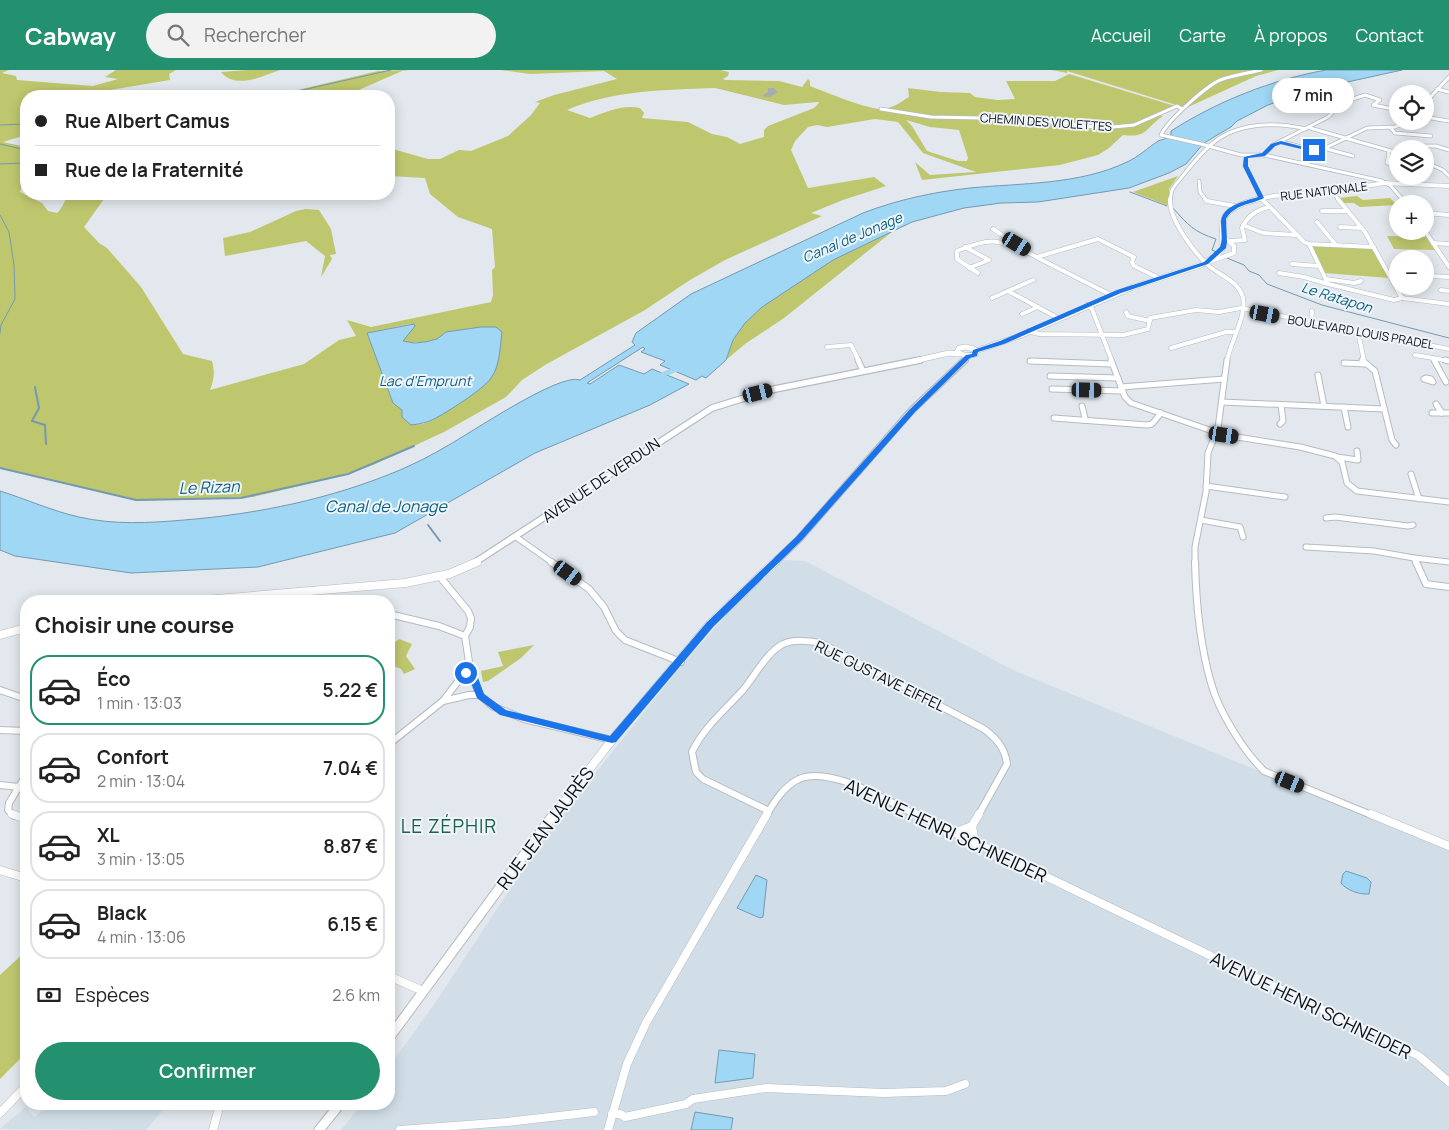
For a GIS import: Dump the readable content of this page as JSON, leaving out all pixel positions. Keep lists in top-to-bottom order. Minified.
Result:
{"streets":{"main road":["RUE NATIONALE","AVENUE DE VERDUN","RUE JEAN JAURÈS"],"street":["CHEMIN DES VIOLETTES","BOULEVARD LOUIS PRADEL","RUE GUSTAVE EIFFEL","AVENUE HENRI SCHNEIDER"]},"crossings":[["AVENUE DE VERDUN","RUE JEAN JAURÈS"],["RUE GUSTAVE EIFFEL","AVENUE HENRI SCHNEIDER"]],"districts":["LE ZÉPHIR"],"water":["Canal de Jonage","Le Ratapon","Lac d'Emprunt","Le Rizan"],"page":{"header":"Cabway","search":"Rechercher","nav":["Accueil","Carte","À propos","Contact"],"bubble":"7 min","map_buttons":["+","−"],"banner":["Rue Albert Camus","Rue de la Fraternité"],"heading":"Choisir une course","list":[{"name":"Éco","note":"1 min · 13:03","value":"5.22 €"},{"name":"Confort","note":"2 min · 13:04","value":"7.04 €"},{"name":"XL","note":"3 min · 13:05","value":"8.87 €"},{"name":"Black","note":"4 min · 13:06","value":"6.15 €"}],"pay":["Espèces","2.6 km"],"buttons":"Confirmer"}}
